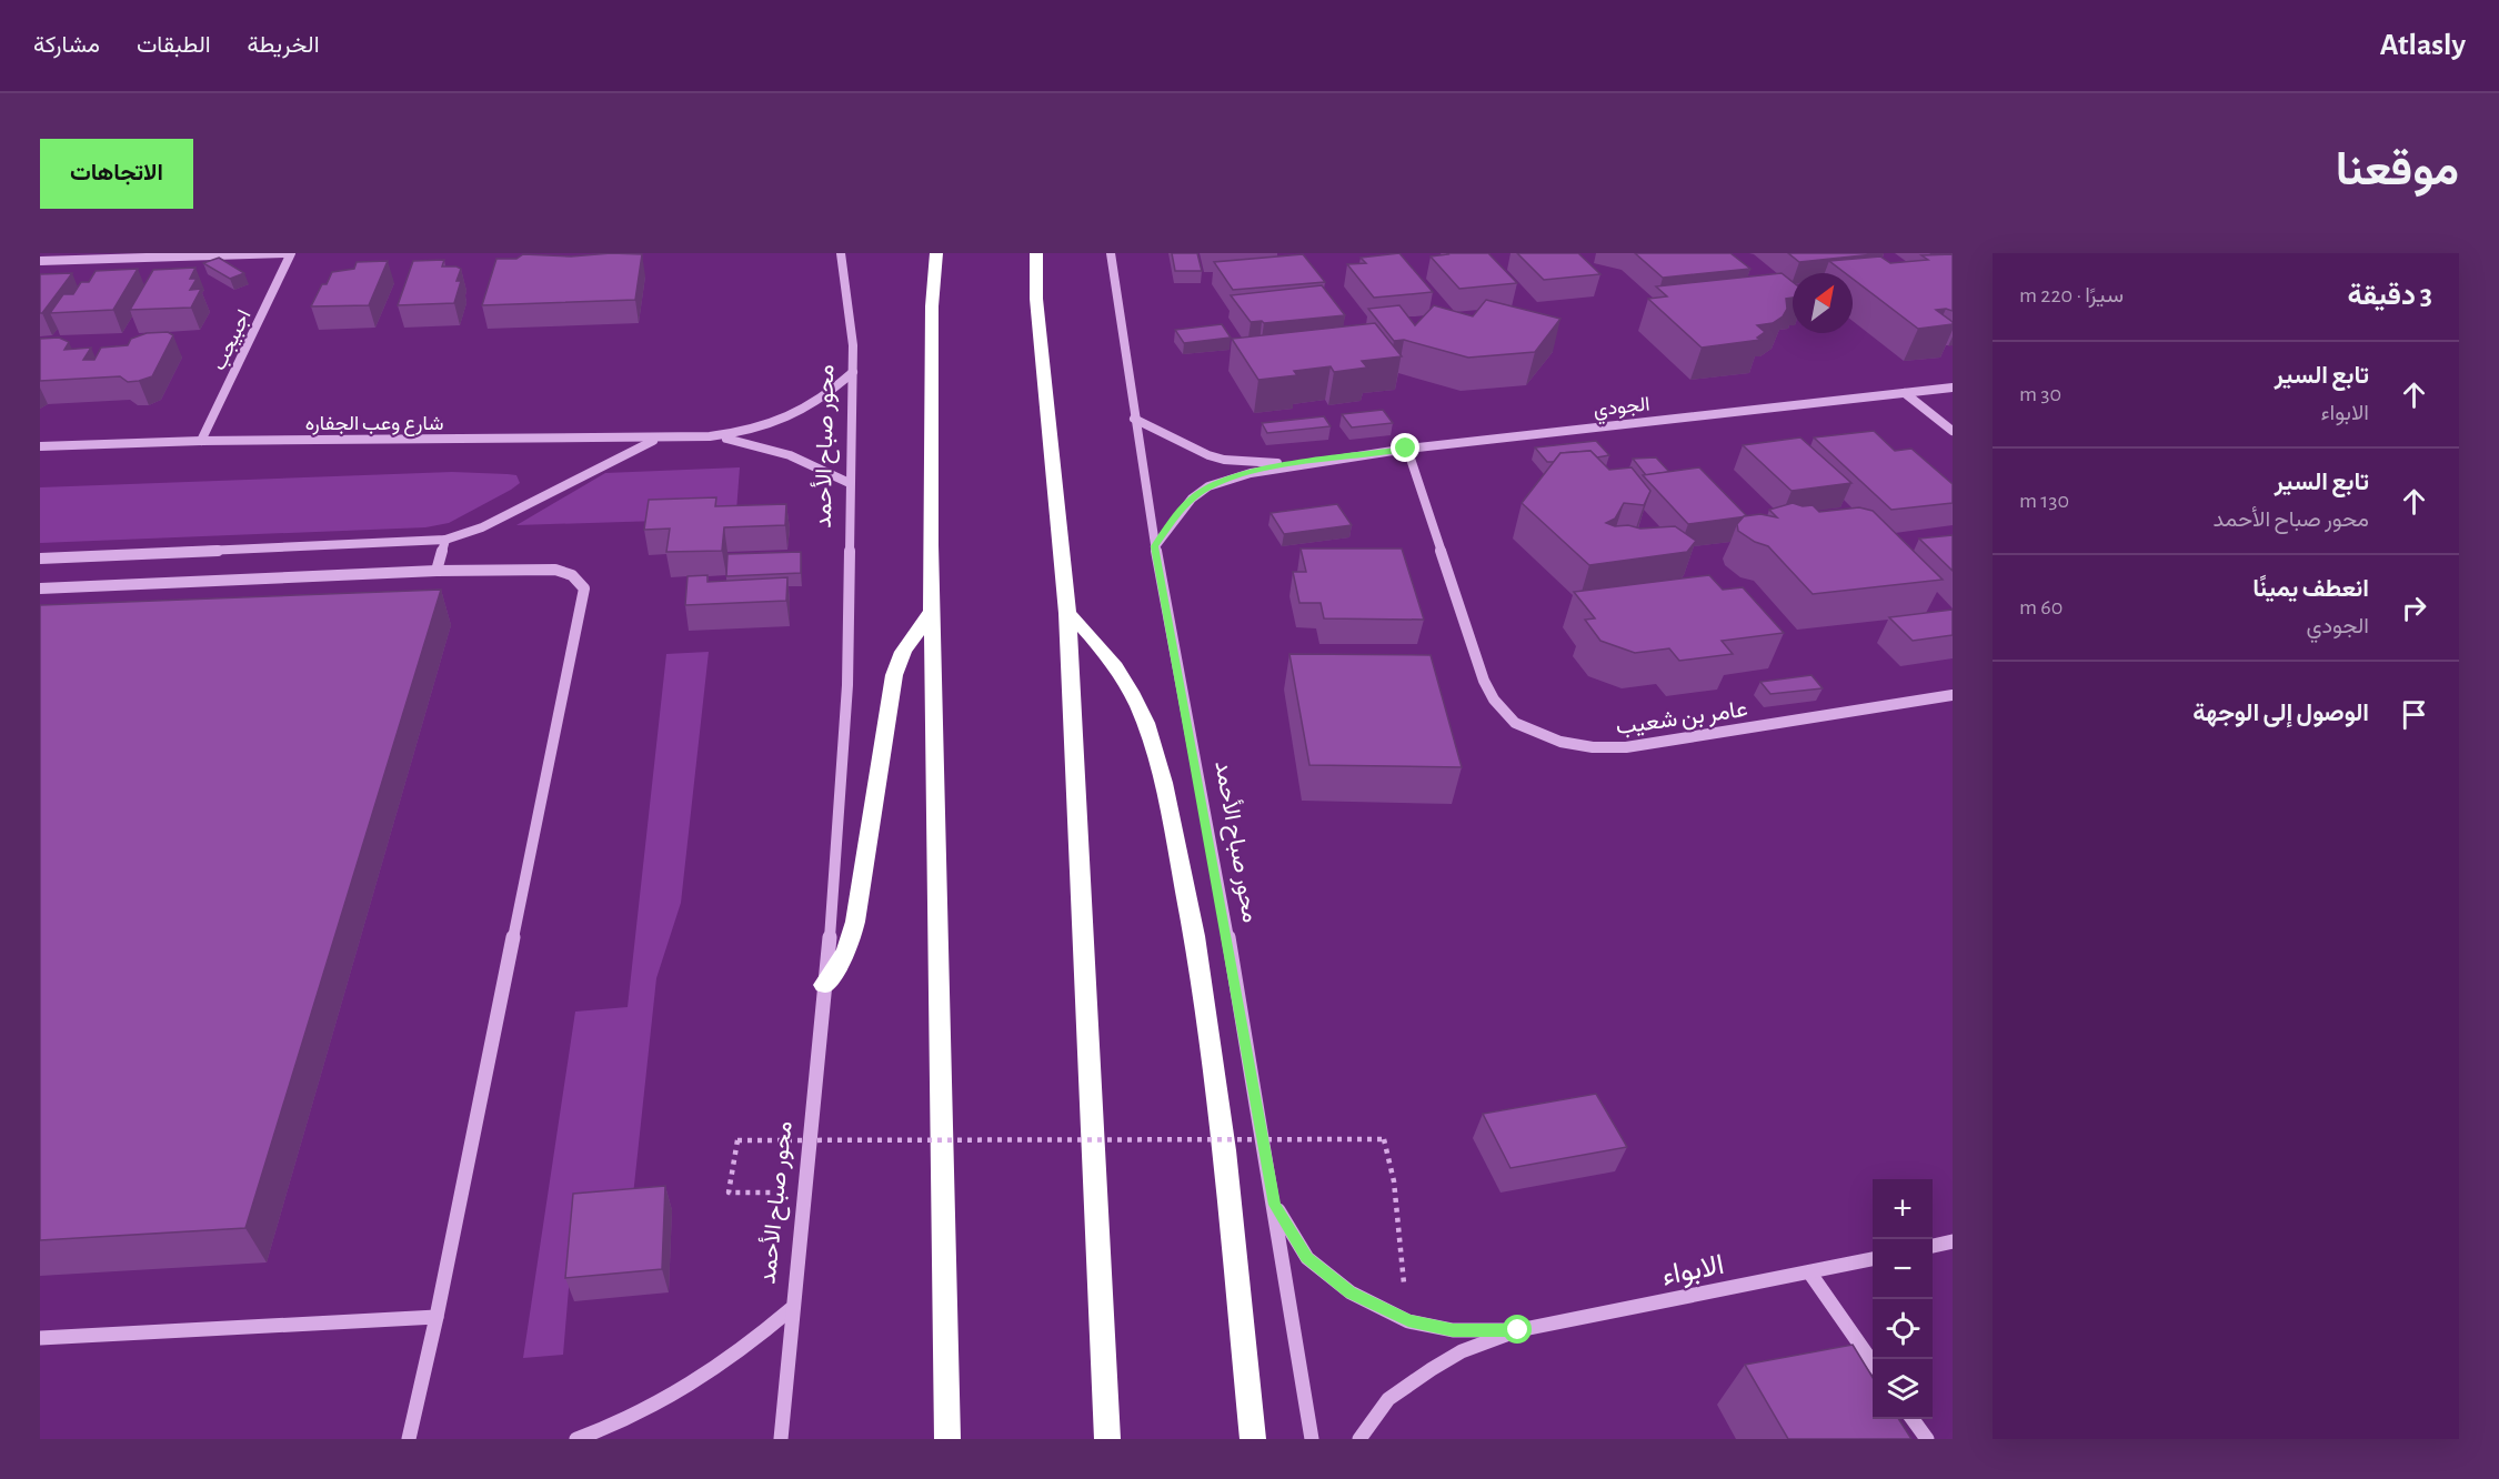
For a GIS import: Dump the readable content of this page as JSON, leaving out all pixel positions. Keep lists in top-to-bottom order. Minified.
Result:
{"streets":{"street":["اجبيجب","الجودي","شارع وعب الجفاره","محور صباح الأحمد","عامر بن شعيب","الابواء"]},"crossings":[["اجبيجب","شارع وعب الجفاره"],["الجودي","محور صباح الأحمد"],["الجودي","عامر بن شعيب"],["شارع وعب الجفاره","محور صباح الأحمد"],["محور صباح الأحمد","الابواء"]],"north":"top right","page":{"header":"Atlasly","nav":["الخريطة","الطبقات","مشاركة"],"title":"موقعنا","buttons":"الاتجاهات","heading":["3 دقيقة","سيرًا · 220 m"],"list":[["تابع السير","الابواء","30 m"],["تابع السير","محور صباح الأحمد","130 m"],["انعطف يمينًا","الجودي","60 m"],"الوصول إلى الوجهة"],"map_buttons":["+","−"]}}
